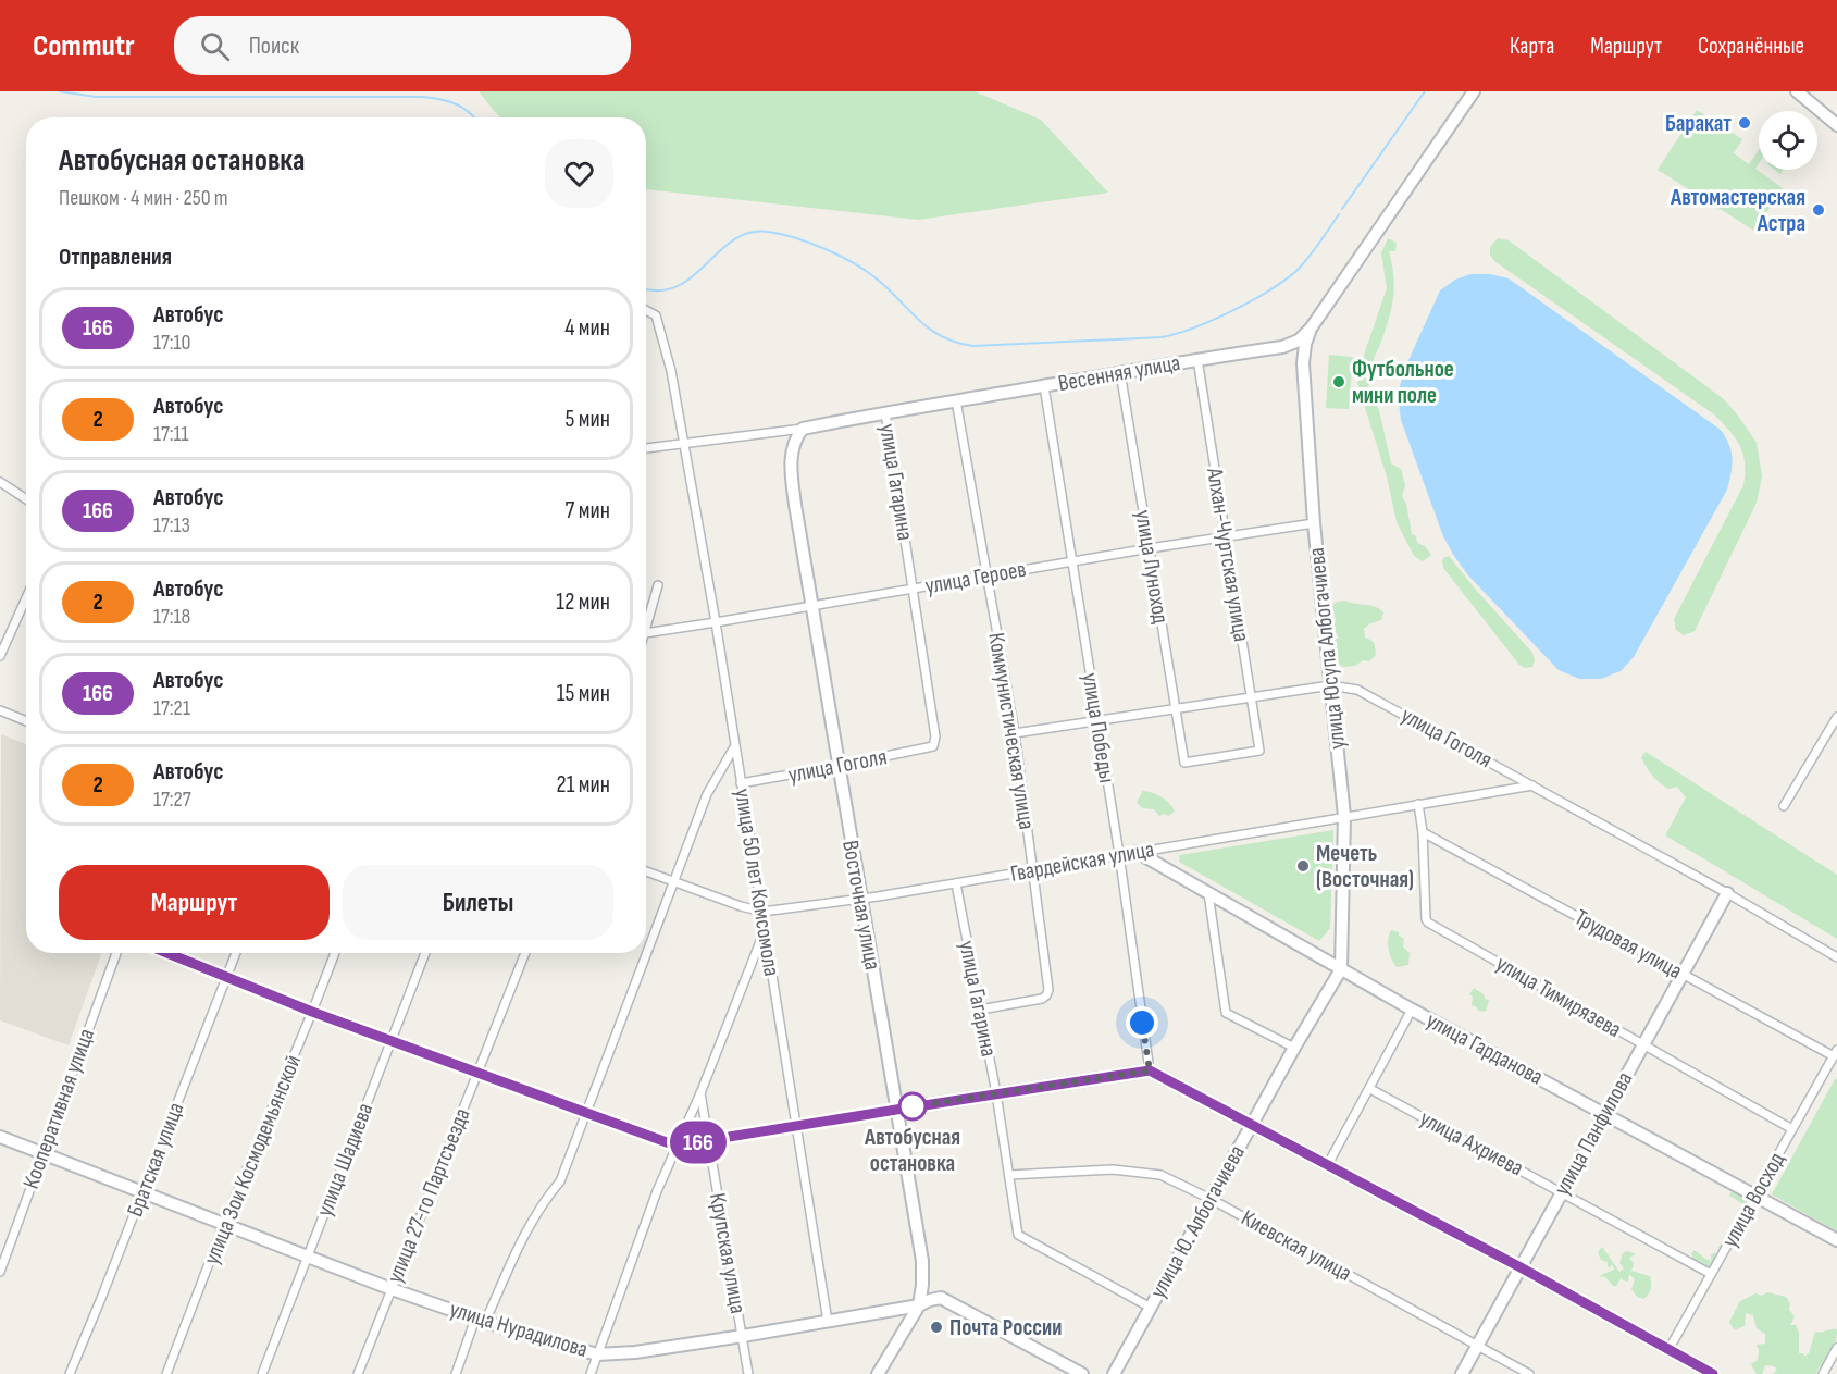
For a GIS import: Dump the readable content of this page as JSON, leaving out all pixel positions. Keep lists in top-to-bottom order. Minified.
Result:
{"streets":{"street":["Весенняя улица","улица Гагарина","Алхан-Чуртская улица","улица Луноход","улица Героев","улица Юсупа Албогачиева","улица Победы","Коммунистическая улица","улица Гоголя","Гвардейская улица","улица 50 лет Комсомола","Восточная улица","Трудовая улица","улица Тимирязева","улица Гарданова","Кооперативная улица","улица Панфилова","улица Ахриева","Братская улица","улица Зои Космодемьянской","улица Шадиева","улица 27-го Партсъезда","улица Восход","улица Ю. Албогачиева","Киевская улица","Крупская улица","улица Нурадилова"]},"crossings":[["Весенняя улица","улица Гагарина"],["Весенняя улица","Алхан-Чуртская улица"],["Весенняя улица","улица Луноход"],["Весенняя улица","улица Юсупа Албогачиева"],["Весенняя улица","улица Победы"],["Весенняя улица","Коммунистическая улица"],["Весенняя улица","улица 50 лет Комсомола"],["Весенняя улица","Восточная улица"],["улица Гагарина","улица Героев"],["улица Гагарина","Коммунистическая улица"],["улица Гагарина","улица Гоголя"],["улица Гагарина","Гвардейская улица"],["улица Гагарина","улица Ю. Албогачиева"],["улица Гагарина","Киевская улица"],["Алхан-Чуртская улица","улица Луноход"],["Алхан-Чуртская улица","улица Героев"],["Алхан-Чуртская улица","улица Гоголя"],["улица Луноход","улица Героев"],["улица Луноход","улица Гоголя"],["улица Героев","улица Юсупа Албогачиева"],["улица Героев","улица Победы"],["улица Героев","Коммунистическая улица"],["улица Героев","улица 50 лет Комсомола"],["улица Героев","Восточная улица"],["улица Юсупа Албогачиева","улица Гоголя"],["улица Юсупа Албогачиева","Гвардейская улица"],["улица Юсупа Албогачиева","улица Гарданова"],["улица Юсупа Албогачиева","улица Ю. Албогачиева"],["улица Победы","улица Гоголя"],["улица Победы","Гвардейская улица"],["Коммунистическая улица","улица Гоголя"],["Коммунистическая улица","Гвардейская улица"],["улица Гоголя","Гвардейская улица"],["улица Гоголя","улица 50 лет Комсомола"],["улица Гоголя","Восточная улица"],["улица Гоголя","улица Панфилова"],["Гвардейская улица","улица 50 лет Комсомола"],["Гвардейская улица","Восточная улица"],["Гвардейская улица","улица Тимирязева"],["Гвардейская улица","улица Гарданова"],["улица 50 лет Комсомола","улица Нурадилова"],["Восточная улица","улица Нурадилова"],["Трудовая улица","улица Тимирязева"],["Трудовая улица","улица Панфилова"],["Трудовая улица","улица Восход"],["улица Тимирязева","улица Панфилова"],["улица Тимирязева","улица Восход"],["улица Гарданова","улица Панфилова"],["улица Гарданова","улица Восход"],["улица Гарданова","улица Ю. Албогачиева"],["Кооперативная улица","улица Нурадилова"],["улица Панфилова","улица Ахриева"],["улица Панфилова","Киевская улица"],["улица Ахриева","улица Восход"],["Братская улица","улица Нурадилова"],["улица Зои Космодемьянской","улица Нурадилова"],["улица Шадиева","улица Нурадилова"],["улица 27-го Партсъезда","улица Нурадилова"],["улица Ю. Албогачиева","Киевская улица"],["Крупская улица","улица Нурадилова"]],"places":["Баракат","Автомастерская Астра","Футбольное мини поле","Мечеть (Восточная)","Автобусная остановка","Почта России"],"lines":["bus line 166"],"page":{"header":"Commutr","search":"Поиск","nav":["Карта","Маршрут","Сохранённые"],"on_map":"166","heading":[["Автобусная остановка","Пешком · 4 мин · 250 m"],"Отправления"],"list":[{"mark":"166","name":"Автобус","note":"17:10","value":"4 мин"},{"mark":"2","name":"Автобус","note":"17:11","value":"5 мин"},{"mark":"166","name":"Автобус","note":"17:13","value":"7 мин"},{"mark":"2","name":"Автобус","note":"17:18","value":"12 мин"},{"mark":"166","name":"Автобус","note":"17:21","value":"15 мин"},{"mark":"2","name":"Автобус","note":"17:27","value":"21 мин"}],"buttons":["Маршрут","Билеты"]}}
